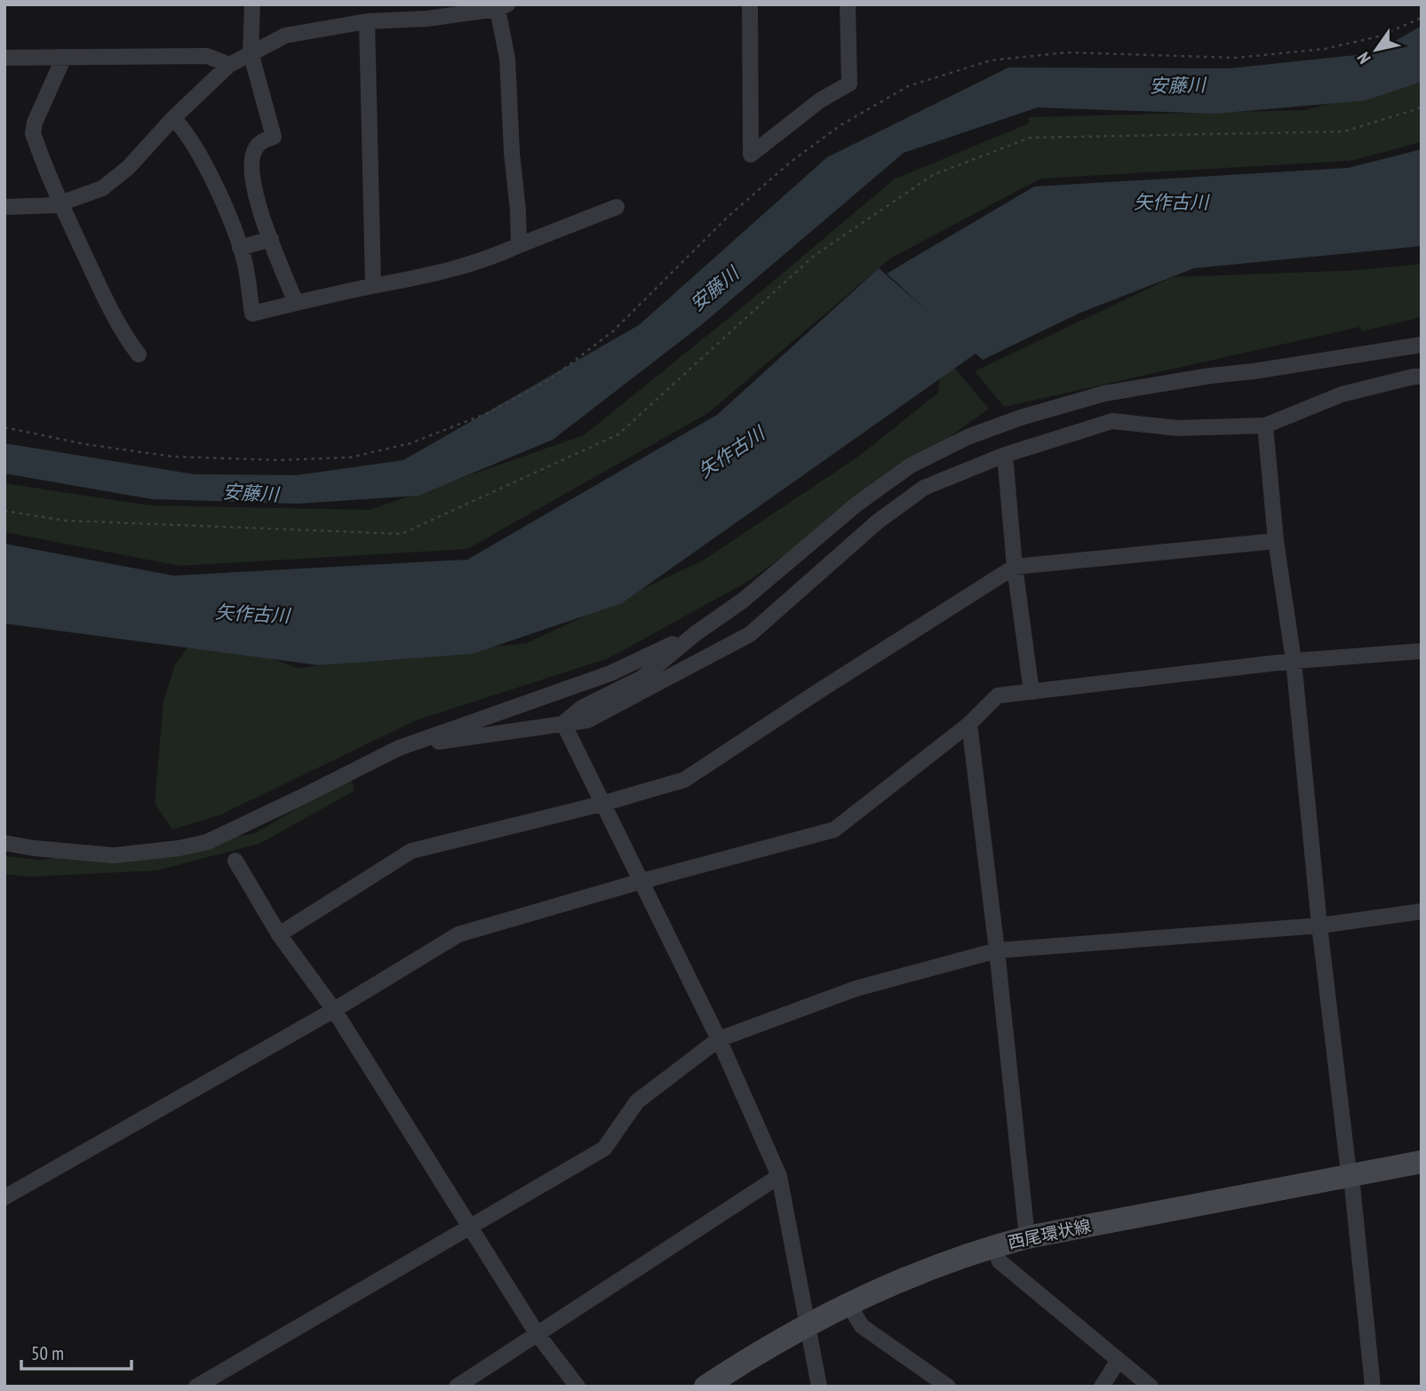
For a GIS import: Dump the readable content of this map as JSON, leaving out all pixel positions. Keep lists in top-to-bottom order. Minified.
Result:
{"streets":{"main road":["西尾環状線"]},"water":["安藤川","矢作古川"],"scale_bar":"50 m","north":"bottom left"}
